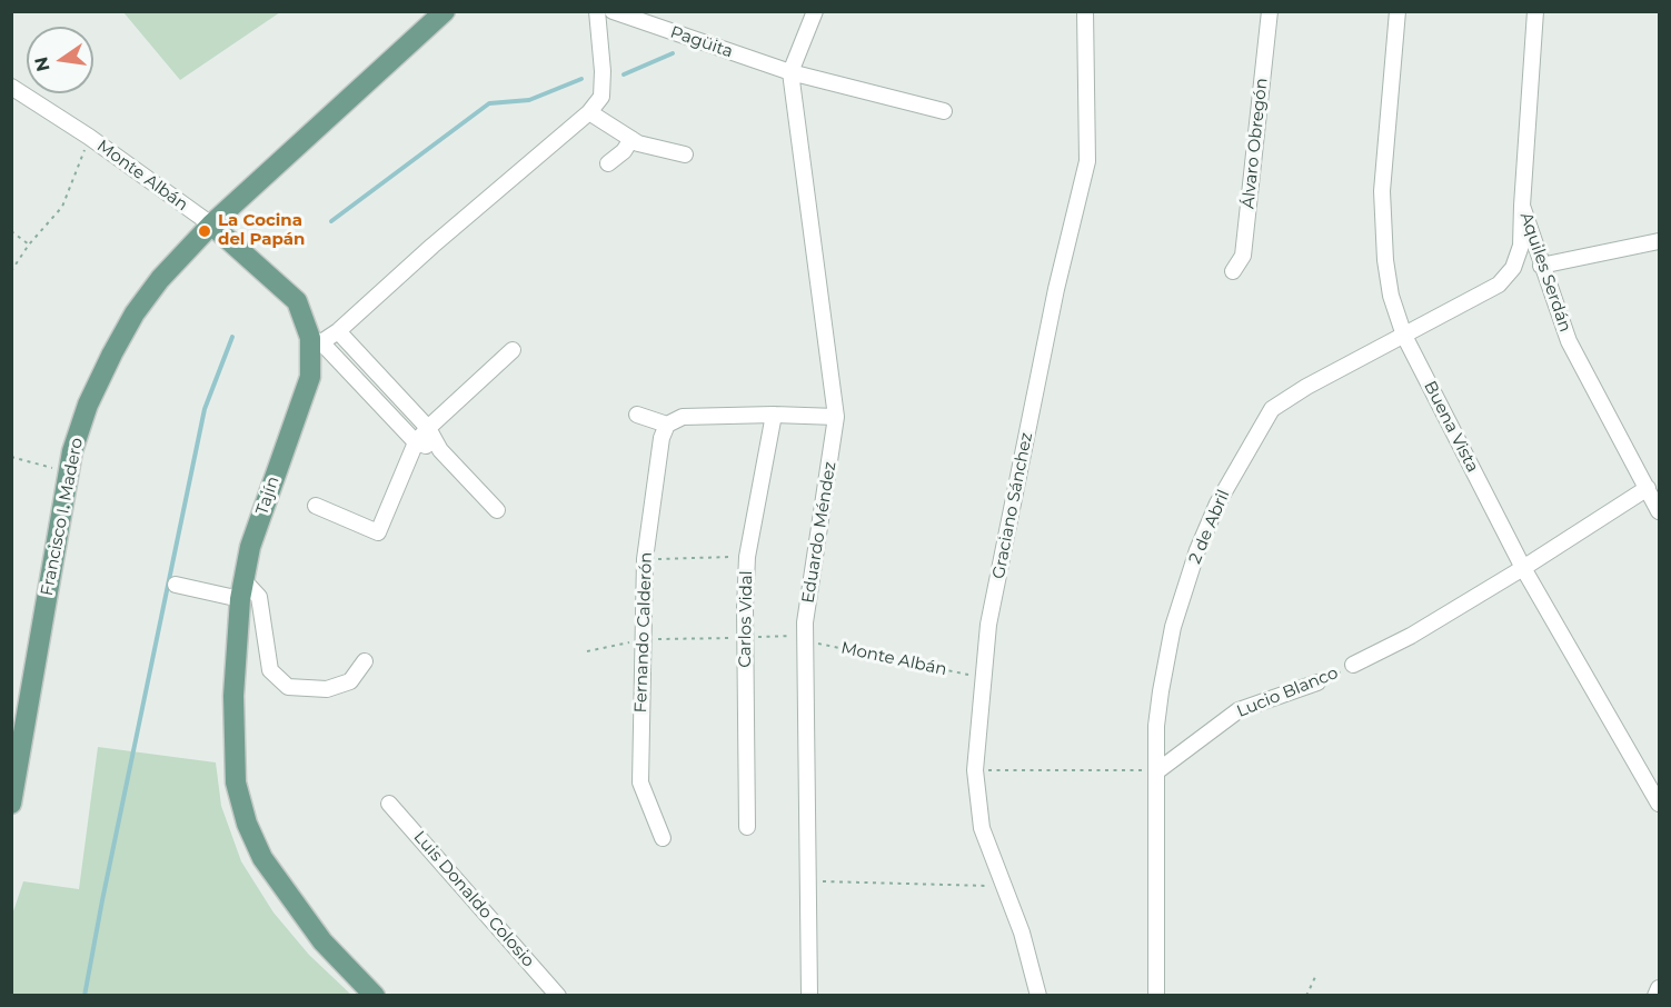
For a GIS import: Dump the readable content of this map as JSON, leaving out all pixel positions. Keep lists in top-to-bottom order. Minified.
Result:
{"streets":{"main road":["Monte Albán","Tajín","Francisco I. Madero"],"street":["Pagüita","Álvaro Obregón","Aquiles Serdán","Buena Vista","Graciano Sánchez","2 de Abril","Eduardo Méndez","Carlos Vidal","Fernando Calderón","Lucio Blanco","Luis Donaldo Colosio"]},"crossings":[["Pagüita","Eduardo Méndez"],["Monte Albán","Tajín"],["Monte Albán","Graciano Sánchez"],["Monte Albán","Francisco I. Madero"],["Monte Albán","Eduardo Méndez"],["Monte Albán","Carlos Vidal"],["Monte Albán","Fernando Calderón"],["Aquiles Serdán","2 de Abril"],["Aquiles Serdán","Lucio Blanco"],["Buena Vista","2 de Abril"],["Buena Vista","Lucio Blanco"],["2 de Abril","Lucio Blanco"]],"places":["La Cocina del Papán"],"north":"left"}
